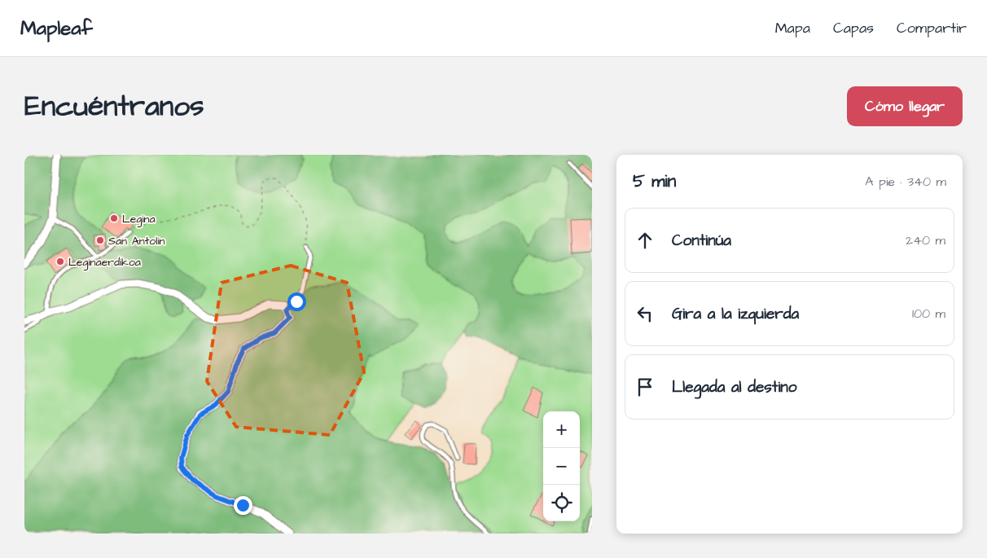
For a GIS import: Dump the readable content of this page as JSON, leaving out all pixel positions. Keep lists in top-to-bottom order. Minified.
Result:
{"places":["Legina","San Antolin","Leginaerdikoa"],"page":{"header":"Mapleaf","nav":["Mapa","Capas","Compartir"],"title":"Encuéntranos","buttons":"Cómo llegar","heading":["5 min","A pie · 340 m"],"list":[["Continúa","240 m"],["Gira a la izquierda","100 m"],"Llegada al destino"],"map_buttons":["+","−"]}}
